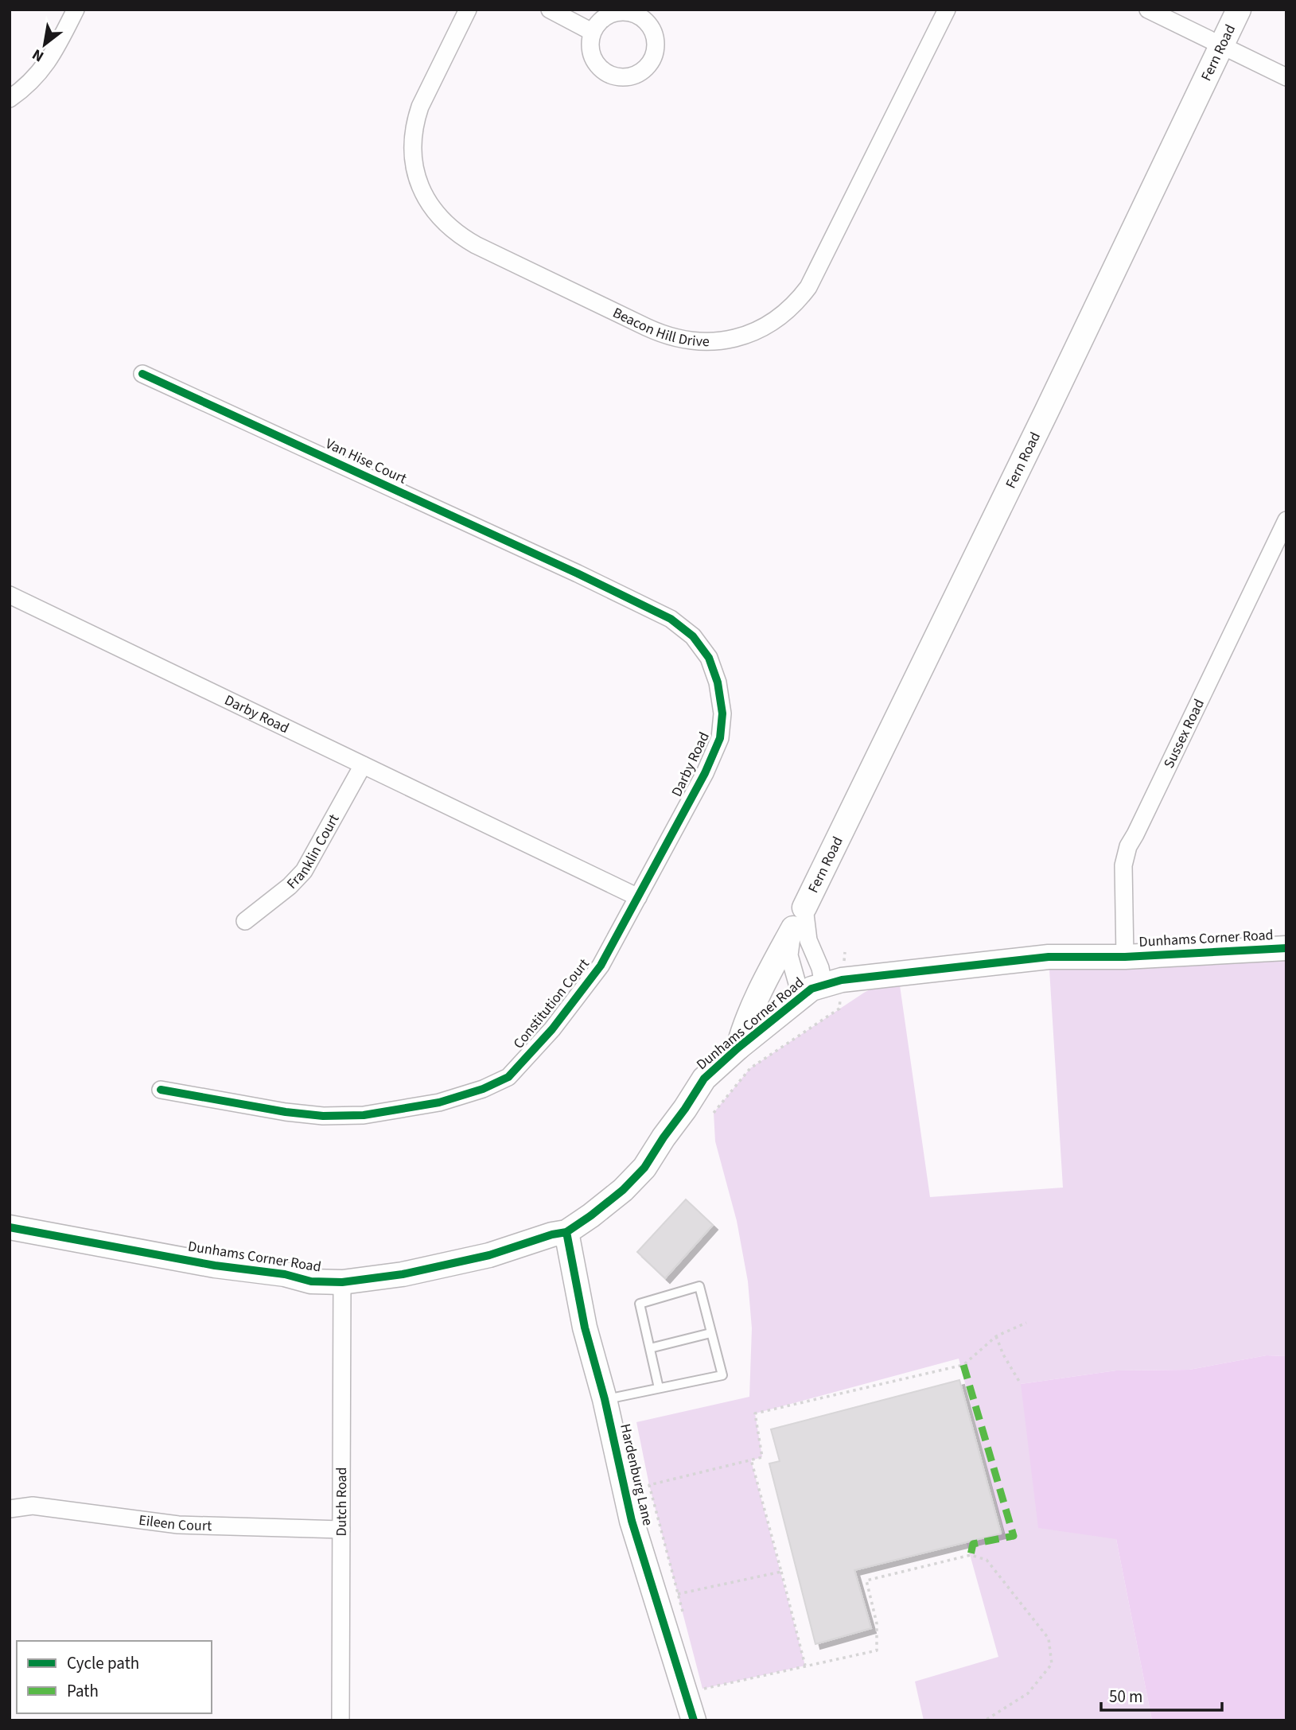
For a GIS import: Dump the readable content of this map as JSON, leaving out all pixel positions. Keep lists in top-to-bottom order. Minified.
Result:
{"streets":{"street":["Fern Road","Beacon Hill Drive","Van Hise Court","Darby Road","Sussex Road","Franklin Court","Dunhams Corner Road","Constitution Court","Hardenburg Lane","Dutch Road","Eileen Court"]},"crossings":[["Fern Road","Dunhams Corner Road"],["Van Hise Court","Darby Road"],["Darby Road","Franklin Court"],["Darby Road","Constitution Court"],["Sussex Road","Dunhams Corner Road"],["Dunhams Corner Road","Hardenburg Lane"],["Dunhams Corner Road","Dutch Road"],["Dutch Road","Eileen Court"]],"legend":["Cycle path","Path"],"scale_bar":"50 m","north":"bottom left"}
